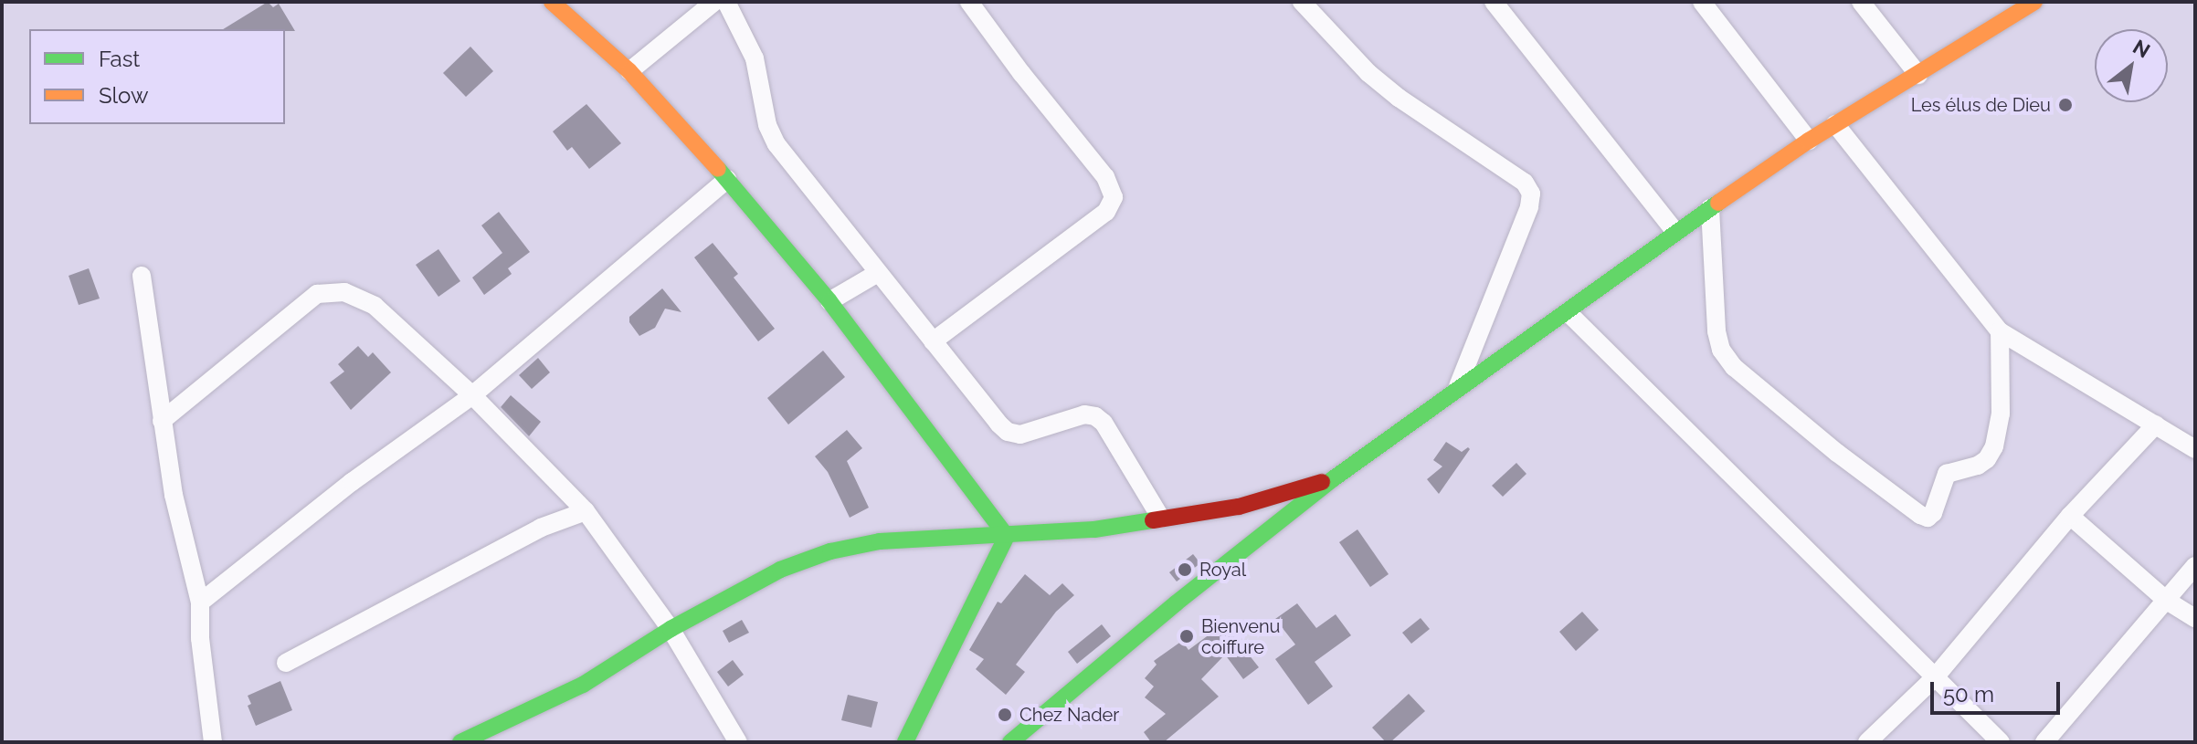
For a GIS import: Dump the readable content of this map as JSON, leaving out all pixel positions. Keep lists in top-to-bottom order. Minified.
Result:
{"places":["Les élus de Dieu","Royal","Bienvenu coiffure","Chez Nader"],"legend":["Fast","Slow"],"scale_bar":"50 m","north":"top right"}
